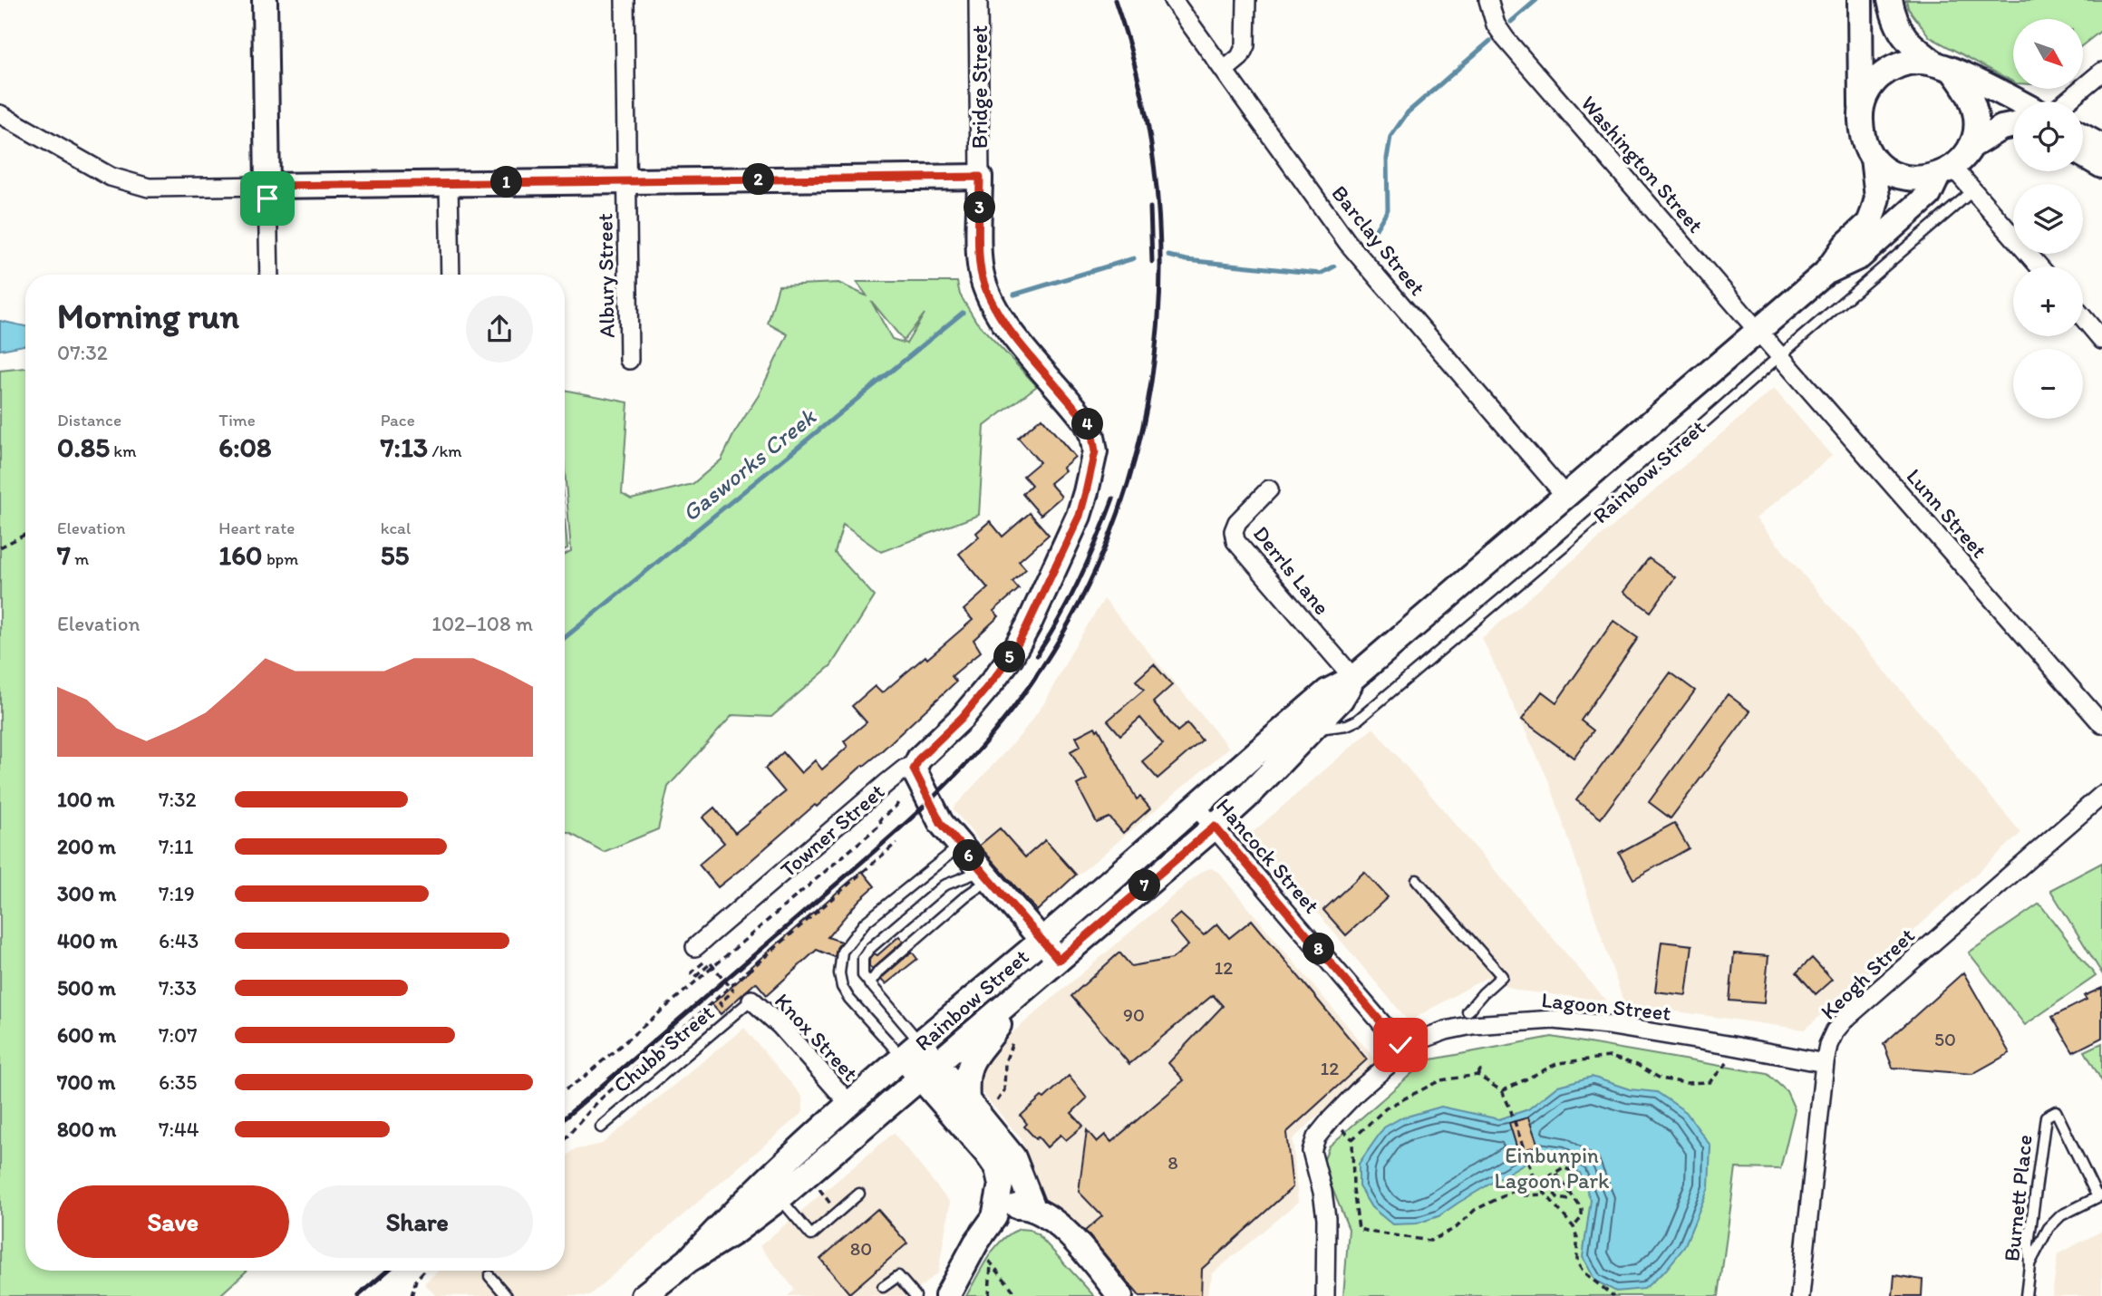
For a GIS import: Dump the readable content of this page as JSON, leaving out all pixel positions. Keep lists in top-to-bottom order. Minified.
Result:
{"streets":{"main road":["Bridge Street","Rainbow Street","Towner Street"],"street":["Washington Street","Barclay Street","Albury Street","Lunn Street","Derrls Lane","Hancock Street","Keogh Street","Lagoon Street","Knox Street"],"lane":["Chubb Street","Burnett Place"]},"crossings":[["Bridge Street","Towner Street"],["Washington Street","Rainbow Street"],["Washington Street","Lunn Street"],["Barclay Street","Rainbow Street"],["Rainbow Street","Lunn Street"],["Rainbow Street","Derrls Lane"],["Rainbow Street","Hancock Street"],["Rainbow Street","Knox Street"],["Hancock Street","Lagoon Street"],["Keogh Street","Lagoon Street"],["Knox Street","Chubb Street"]],"water":["Gasworks Creek"],"parks":["Einbunpin Lagoon Park"],"house_numbers":["12","90","50","12","8","80"],"north":"bottom right","page":{"map_buttons":["+","−"],"pins":["2","1","3","4","5","6","7","8"],"heading":["Morning run","07:32"],"stats":[["Distance","0.85 km"],["Time","6:08"],["Pace","7:13 /km"],["Elevation","7 m"],["Heart rate","160 bpm"],["kcal","55"]],"chart":["Elevation","102–108 m"],"list":[{"name":"100 m","note":"7:32"},{"name":"200 m","note":"7:11"},{"name":"300 m","note":"7:19"},{"name":"400 m","note":"6:43"},{"name":"500 m","note":"7:33"},{"name":"600 m","note":"7:07"},{"name":"700 m","note":"6:35"},{"name":"800 m","note":"7:44"}],"buttons":["Save","Share"]}}
